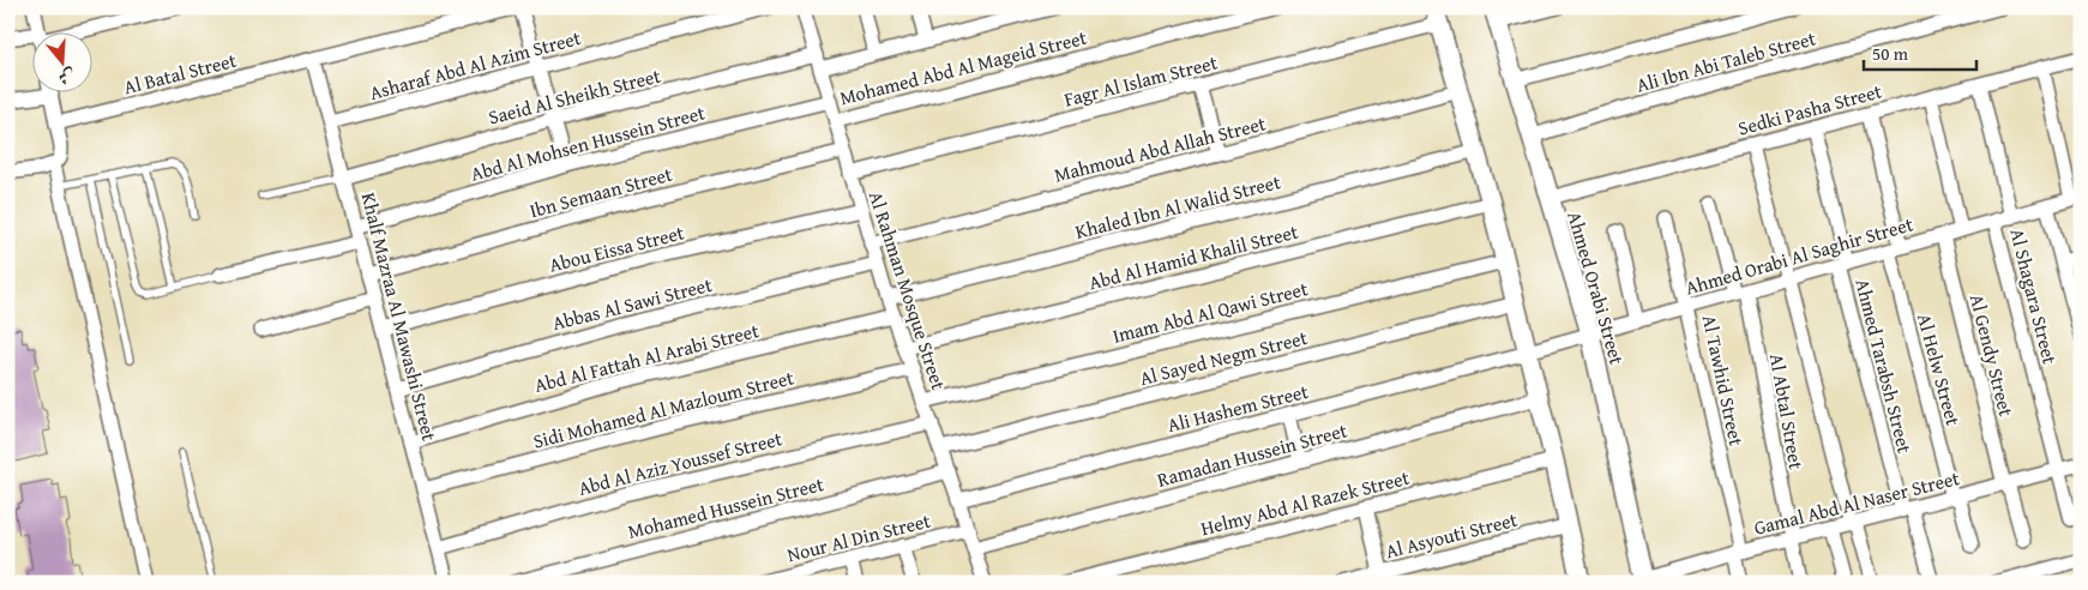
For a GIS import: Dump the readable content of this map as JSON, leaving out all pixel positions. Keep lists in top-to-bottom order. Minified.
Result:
{"streets":{"street":["Ali Ibn Abi Taleb Street","Asharaf Abd Al Azim Street","Mohamed Abd Al Mageid Street","Al Batal Street","Fagr Al Islam Street","Saeid Al Sheikh Street","Sedki Pasha Street","Abd Al Mohsen Hussein Street","Mahmoud Abd Allah Street","Ibn Semaan Street","Khaled Ibn Al Walid Street","Abou Eissa Street","Ahmed Orabi Al Saghir Street","Abd Al Hamid Khalil Street","Ahmed Orabi Street","Al Rahman Mosque Street","Al Shagara Street","Abbas Al Sawi Street","Imam Abd Al Qawi Street","Khalf Mazraa Al Mawashi Street","Al Gendy Street","Abd Al Fattah Al Arabi Street","Al Sayed Negm Street","Ahmed Tarabsh Street","Al Helw Street","Al Tawhid Street","Ali Hashem Street","Sidi Mohamed Al Mazloum Street","Al Abtal Street","Ramadan Hussein Street","Abd Al Aziz Youssef Street","Helmy Abd Al Razek Street","Gamal Abd Al Naser Street","Mohamed Hussein Street","Al Asyouti Street","Nour Al Din Street"]},"crossings":[["Ali Ibn Abi Taleb Street","Ahmed Orabi Street"],["Asharaf Abd Al Azim Street","Khalf Mazraa Al Mawashi Street"],["Mohamed Abd Al Mageid Street","Al Rahman Mosque Street"],["Al Batal Street","Khalf Mazraa Al Mawashi Street"],["Fagr Al Islam Street","Al Rahman Mosque Street"],["Saeid Al Sheikh Street","Al Rahman Mosque Street"],["Saeid Al Sheikh Street","Khalf Mazraa Al Mawashi Street"],["Sedki Pasha Street","Ahmed Orabi Street"],["Sedki Pasha Street","Ahmed Tarabsh Street"],["Sedki Pasha Street","Al Helw Street"],["Abd Al Mohsen Hussein Street","Al Rahman Mosque Street"],["Abd Al Mohsen Hussein Street","Khalf Mazraa Al Mawashi Street"],["Mahmoud Abd Allah Street","Al Rahman Mosque Street"],["Ibn Semaan Street","Al Rahman Mosque Street"],["Ibn Semaan Street","Khalf Mazraa Al Mawashi Street"],["Khaled Ibn Al Walid Street","Al Rahman Mosque Street"],["Abou Eissa Street","Al Rahman Mosque Street"],["Abou Eissa Street","Khalf Mazraa Al Mawashi Street"],["Ahmed Orabi Al Saghir Street","Ahmed Orabi Street"],["Ahmed Orabi Al Saghir Street","Al Shagara Street"],["Ahmed Orabi Al Saghir Street","Al Gendy Street"],["Ahmed Orabi Al Saghir Street","Ahmed Tarabsh Street"],["Ahmed Orabi Al Saghir Street","Al Helw Street"],["Ahmed Orabi Al Saghir Street","Al Tawhid Street"],["Ahmed Orabi Al Saghir Street","Ali Hashem Street"],["Ahmed Orabi Al Saghir Street","Al Abtal Street"],["Abd Al Hamid Khalil Street","Al Rahman Mosque Street"],["Ahmed Orabi Street","Gamal Abd Al Naser Street"],["Al Rahman Mosque Street","Abbas Al Sawi Street"],["Al Rahman Mosque Street","Imam Abd Al Qawi Street"],["Al Rahman Mosque Street","Abd Al Fattah Al Arabi Street"],["Al Rahman Mosque Street","Al Sayed Negm Street"],["Al Rahman Mosque Street","Ali Hashem Street"],["Al Rahman Mosque Street","Sidi Mohamed Al Mazloum Street"],["Al Rahman Mosque Street","Ramadan Hussein Street"],["Al Rahman Mosque Street","Abd Al Aziz Youssef Street"],["Al Rahman Mosque Street","Mohamed Hussein Street"],["Al Rahman Mosque Street","Nour Al Din Street"],["Al Shagara Street","Gamal Abd Al Naser Street"],["Abbas Al Sawi Street","Khalf Mazraa Al Mawashi Street"],["Khalf Mazraa Al Mawashi Street","Abd Al Fattah Al Arabi Street"],["Khalf Mazraa Al Mawashi Street","Sidi Mohamed Al Mazloum Street"],["Khalf Mazraa Al Mawashi Street","Abd Al Aziz Youssef Street"],["Al Gendy Street","Gamal Abd Al Naser Street"],["Ahmed Tarabsh Street","Gamal Abd Al Naser Street"],["Al Helw Street","Gamal Abd Al Naser Street"],["Al Tawhid Street","Gamal Abd Al Naser Street"],["Al Abtal Street","Gamal Abd Al Naser Street"]],"scale_bar":"50 m","north":"bottom"}
